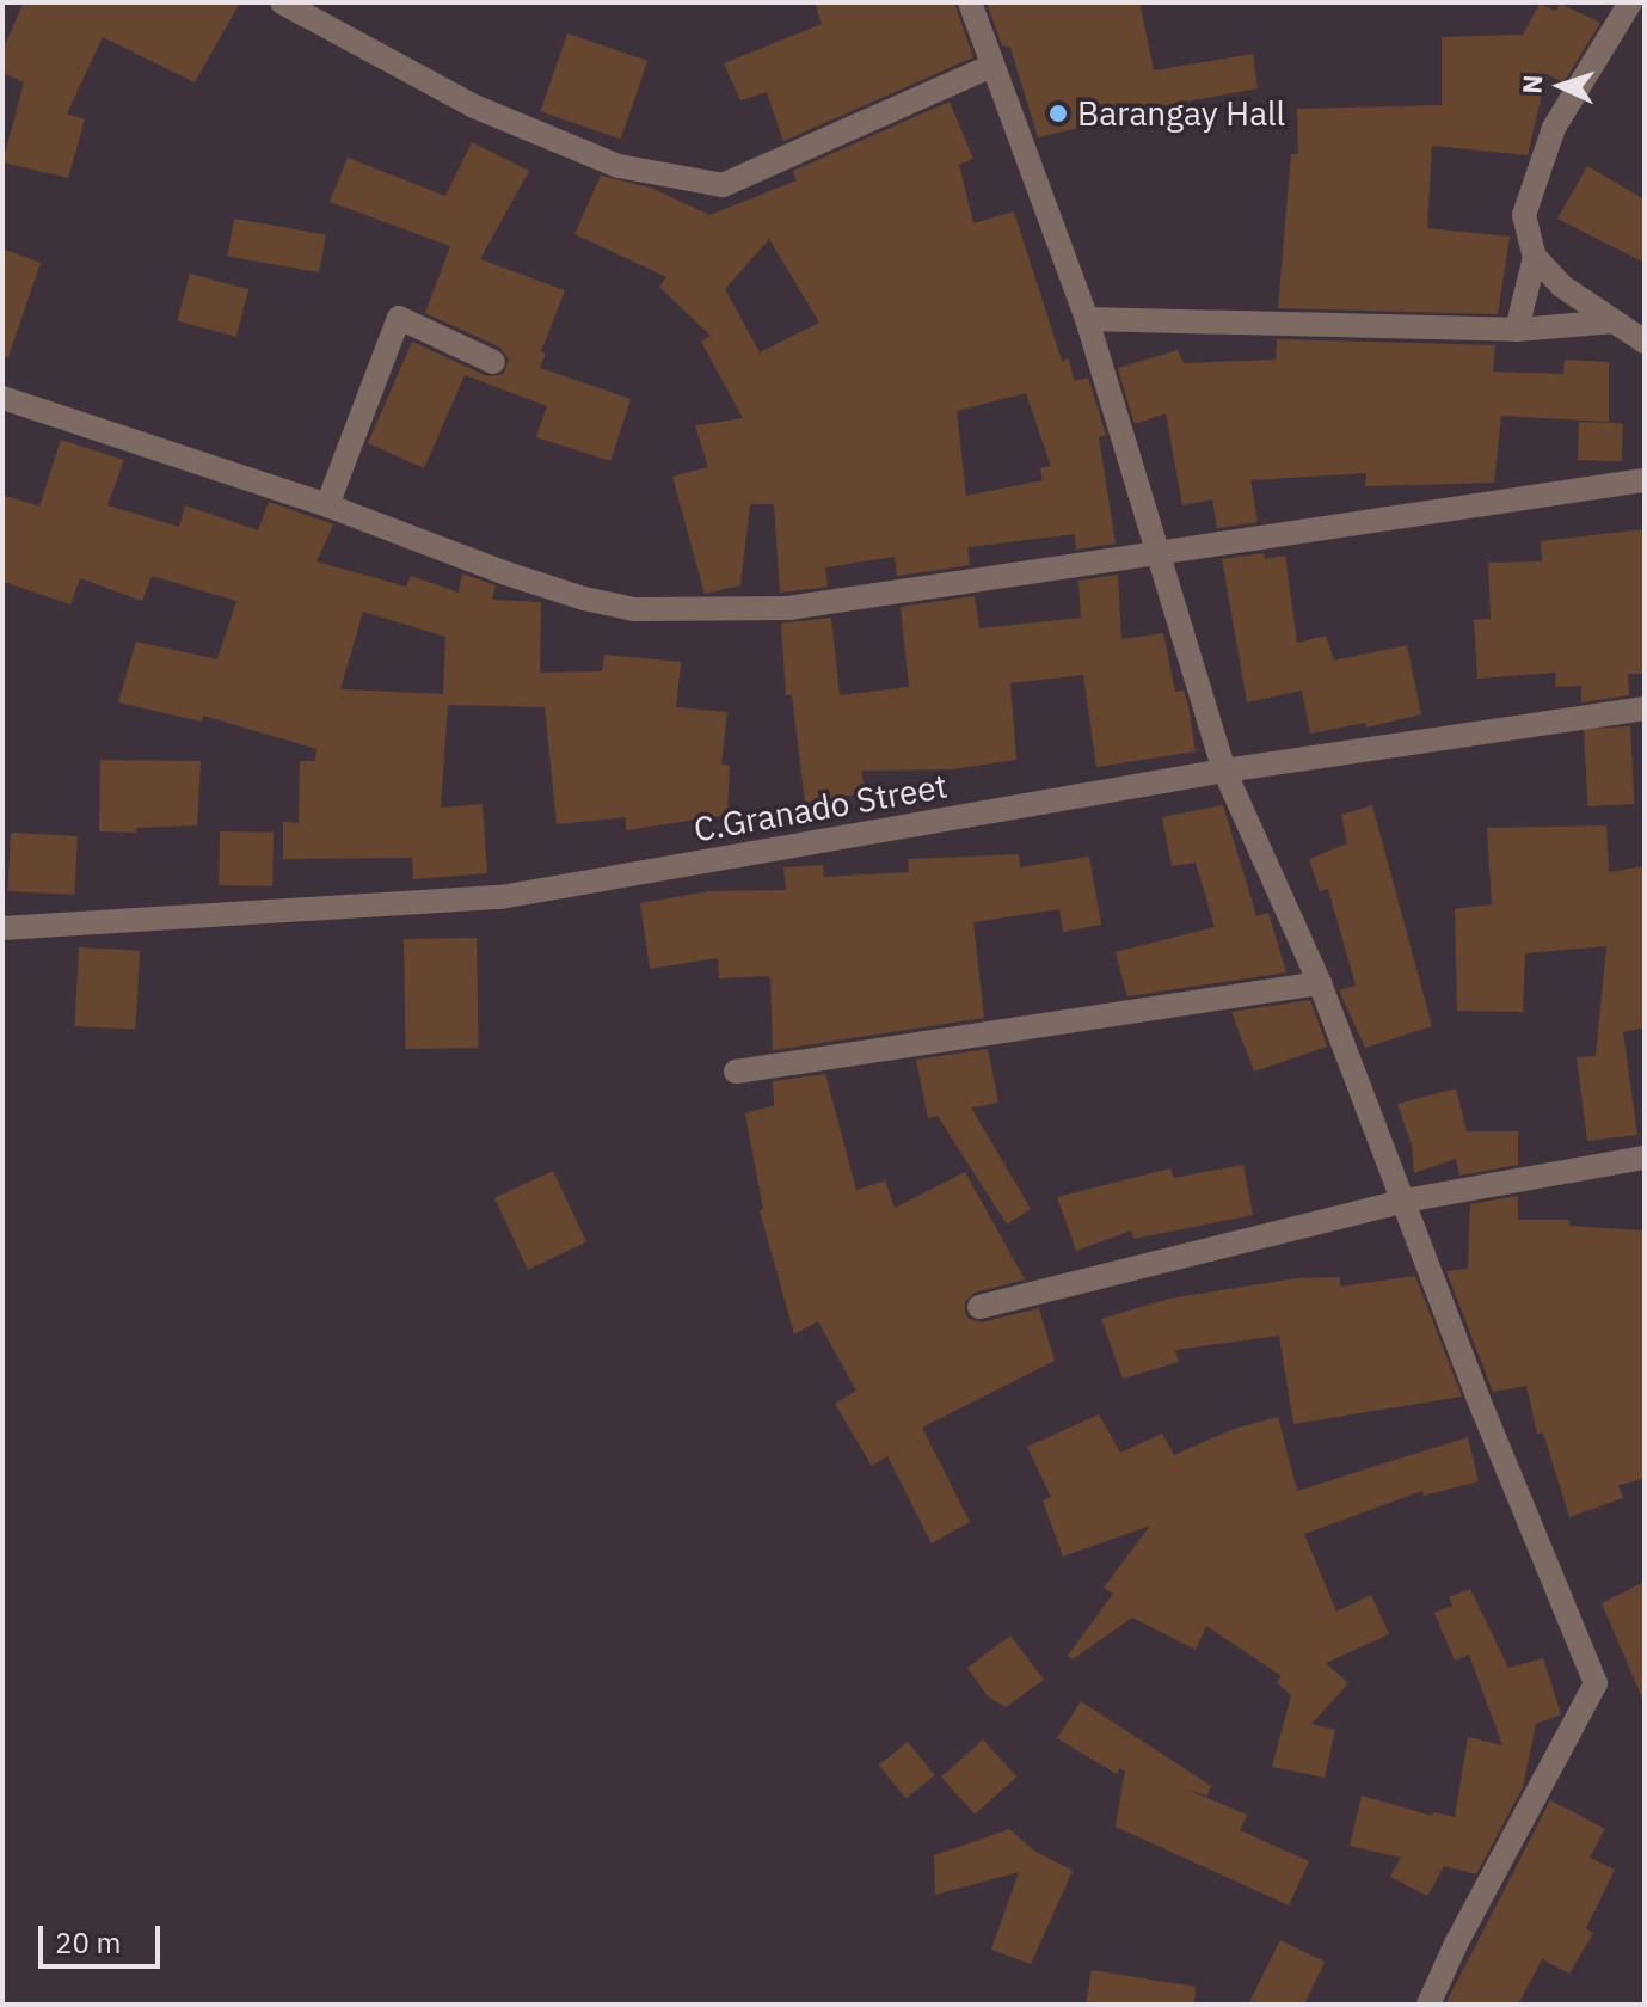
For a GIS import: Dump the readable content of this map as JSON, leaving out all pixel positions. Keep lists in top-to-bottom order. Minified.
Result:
{"streets":{"street":["C.Granado Street"]},"places":["Barangay Hall"],"scale_bar":"20 m","north":"left"}
